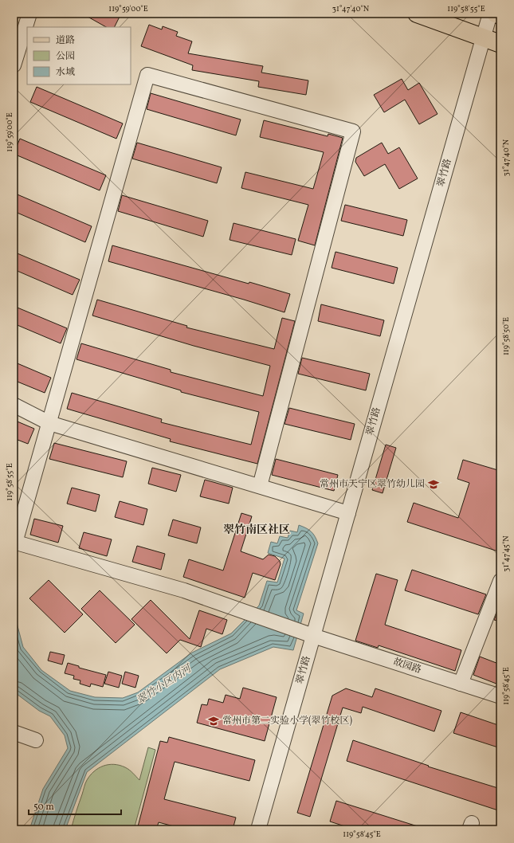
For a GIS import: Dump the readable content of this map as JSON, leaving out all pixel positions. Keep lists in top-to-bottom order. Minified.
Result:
{"streets":{"street":["翠竹路","故园路"]},"crossings":[["翠竹路","故园路"]],"districts":["翠竹南区社区"],"water":["翠竹小区内河"],"places":{"school or university":["常州市天宁区翠竹幼儿园","常州市第二实验小学(翠竹校区)"]},"legend":["道路","公园","水域"],"scale_bar":"50 m","coordinates":["119°59'00\"E","31°47'40\"N","119°58'55\"E","119°58'50\"E","31°47'45\"N","119°58'45\"E"]}
